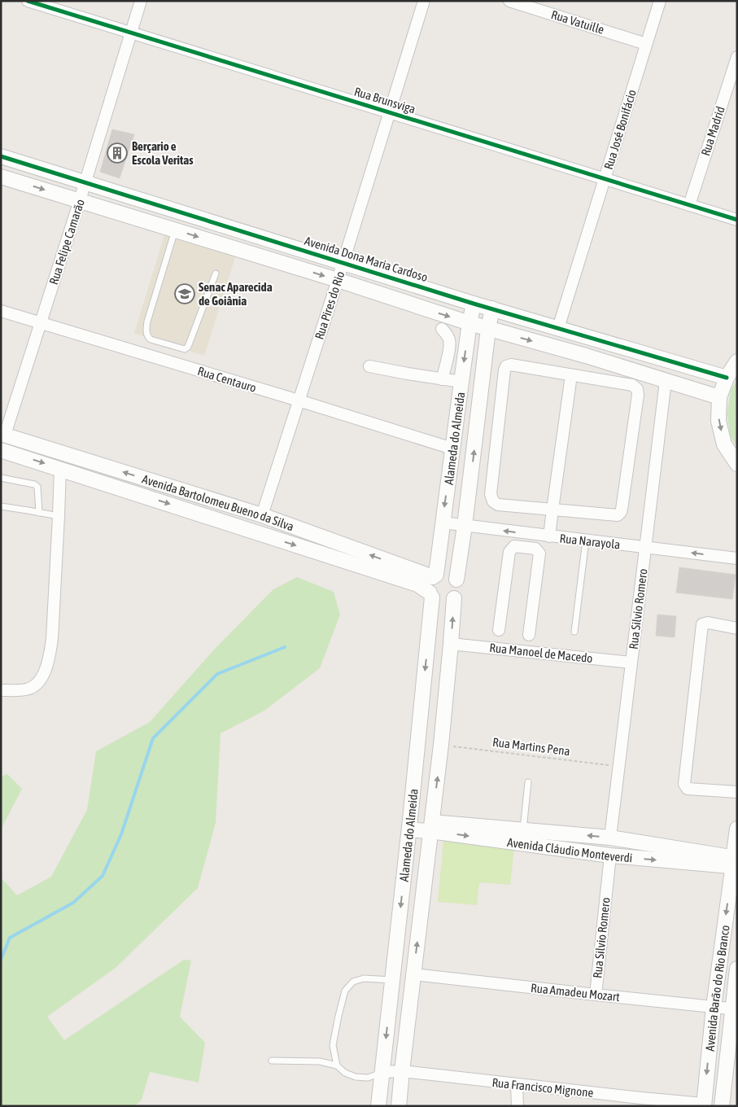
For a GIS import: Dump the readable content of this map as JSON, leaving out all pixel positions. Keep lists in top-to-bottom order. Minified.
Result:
{"streets":{"street":["Rua Vatuille","Rua Brunsviga","Rua José Bonifácio","Rua Madrid","Rua Felipe Camarão","Avenida Dona Maria Cardoso","Rua Pires do Rio","Rua Centauro","Alameda do Almeida","Avenida Bartolomeu Bueno da Silva","Rua Narayola","Rua Silvio Romero","Rua Manoel de Macedo","Avenida Cláudio Monteverdi","Avenida Barão do Rio Branco","Rua Amadeu Mozart","Rua Francisco Mignone"],"path":["Rua Martins Pena"]},"crossings":[["Rua Vatuille","Rua José Bonifácio"],["Rua Brunsviga","Rua José Bonifácio"],["Rua Brunsviga","Rua Madrid"],["Rua Brunsviga","Rua Felipe Camarão"],["Rua Brunsviga","Rua Pires do Rio"],["Rua José Bonifácio","Avenida Dona Maria Cardoso"],["Rua Felipe Camarão","Avenida Dona Maria Cardoso"],["Rua Felipe Camarão","Rua Centauro"],["Rua Felipe Camarão","Avenida Bartolomeu Bueno da Silva"],["Avenida Dona Maria Cardoso","Rua Pires do Rio"],["Avenida Dona Maria Cardoso","Alameda do Almeida"],["Rua Pires do Rio","Rua Centauro"],["Rua Pires do Rio","Avenida Bartolomeu Bueno da Silva"],["Rua Centauro","Alameda do Almeida"],["Alameda do Almeida","Avenida Bartolomeu Bueno da Silva"],["Alameda do Almeida","Rua Narayola"],["Alameda do Almeida","Rua Manoel de Macedo"],["Alameda do Almeida","Rua Martins Pena"],["Alameda do Almeida","Avenida Cláudio Monteverdi"],["Alameda do Almeida","Rua Amadeu Mozart"],["Alameda do Almeida","Rua Francisco Mignone"],["Rua Narayola","Rua Silvio Romero"],["Rua Silvio Romero","Rua Manoel de Macedo"],["Rua Silvio Romero","Rua Martins Pena"],["Rua Silvio Romero","Avenida Cláudio Monteverdi"],["Rua Silvio Romero","Rua Amadeu Mozart"],["Avenida Cláudio Monteverdi","Avenida Barão do Rio Branco"],["Avenida Barão do Rio Branco","Rua Amadeu Mozart"],["Avenida Barão do Rio Branco","Rua Francisco Mignone"]],"one_way":["Rua Narayola"],"places":{"building":["Berçario e Escola Veritas"],"school or university":["Senac Aparecida de Goiânia"]}}
